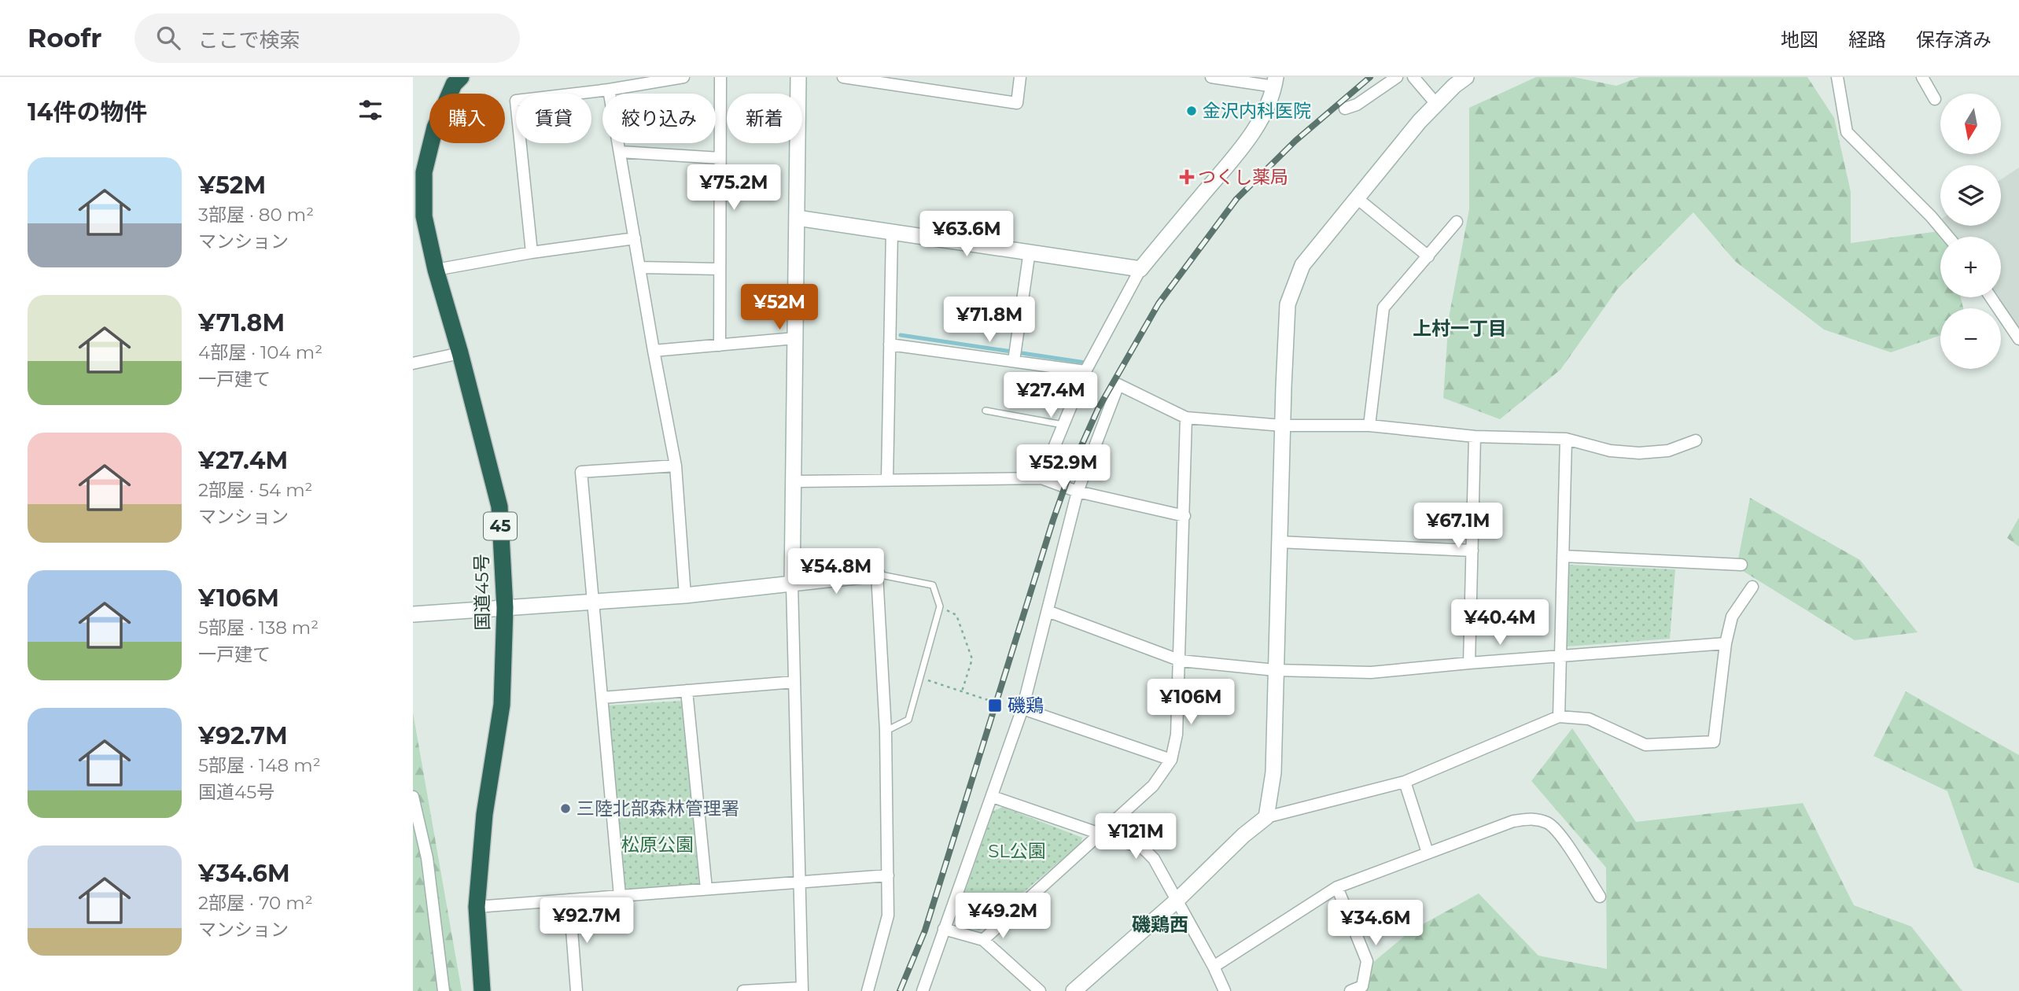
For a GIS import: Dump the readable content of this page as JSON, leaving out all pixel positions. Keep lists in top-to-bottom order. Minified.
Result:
{"streets":{"highway":["45","国道45号"]},"districts":["上村一丁目","磯鶏西"],"parks":["松原公園","SL公園"],"places":{"other":["金沢内科医院","三陸北部森林管理署"],"health":["つくし薬局"],"transit":["磯鶏"]},"north":"bottom","page":{"header":"Roofr","search":"ここで検索","nav":["地図","経路","保存済み"],"heading":"14件の物件","map_buttons":["+","−"],"chip":["購入","賃貸","絞り込み","新着"],"list":[{"name":"¥52M","note":"3部屋 · 80 m² · マンション"},{"name":"¥71.8M","note":"4部屋 · 104 m² · 一戸建て"},{"name":"¥27.4M","note":"2部屋 · 54 m² · マンション"},{"name":"¥106M","note":"5部屋 · 138 m² · 一戸建て"},{"name":"¥92.7M","note":"5部屋 · 148 m² · 国道45号"},{"name":"¥34.6M","note":"2部屋 · 70 m² · マンション"}],"price":["¥75.2M","¥63.6M","¥52M","¥71.8M","¥27.4M","¥52.9M","¥67.1M","¥54.8M","¥40.4M","¥106M","¥121M","¥49.2M","¥92.7M","¥34.6M"]}}
